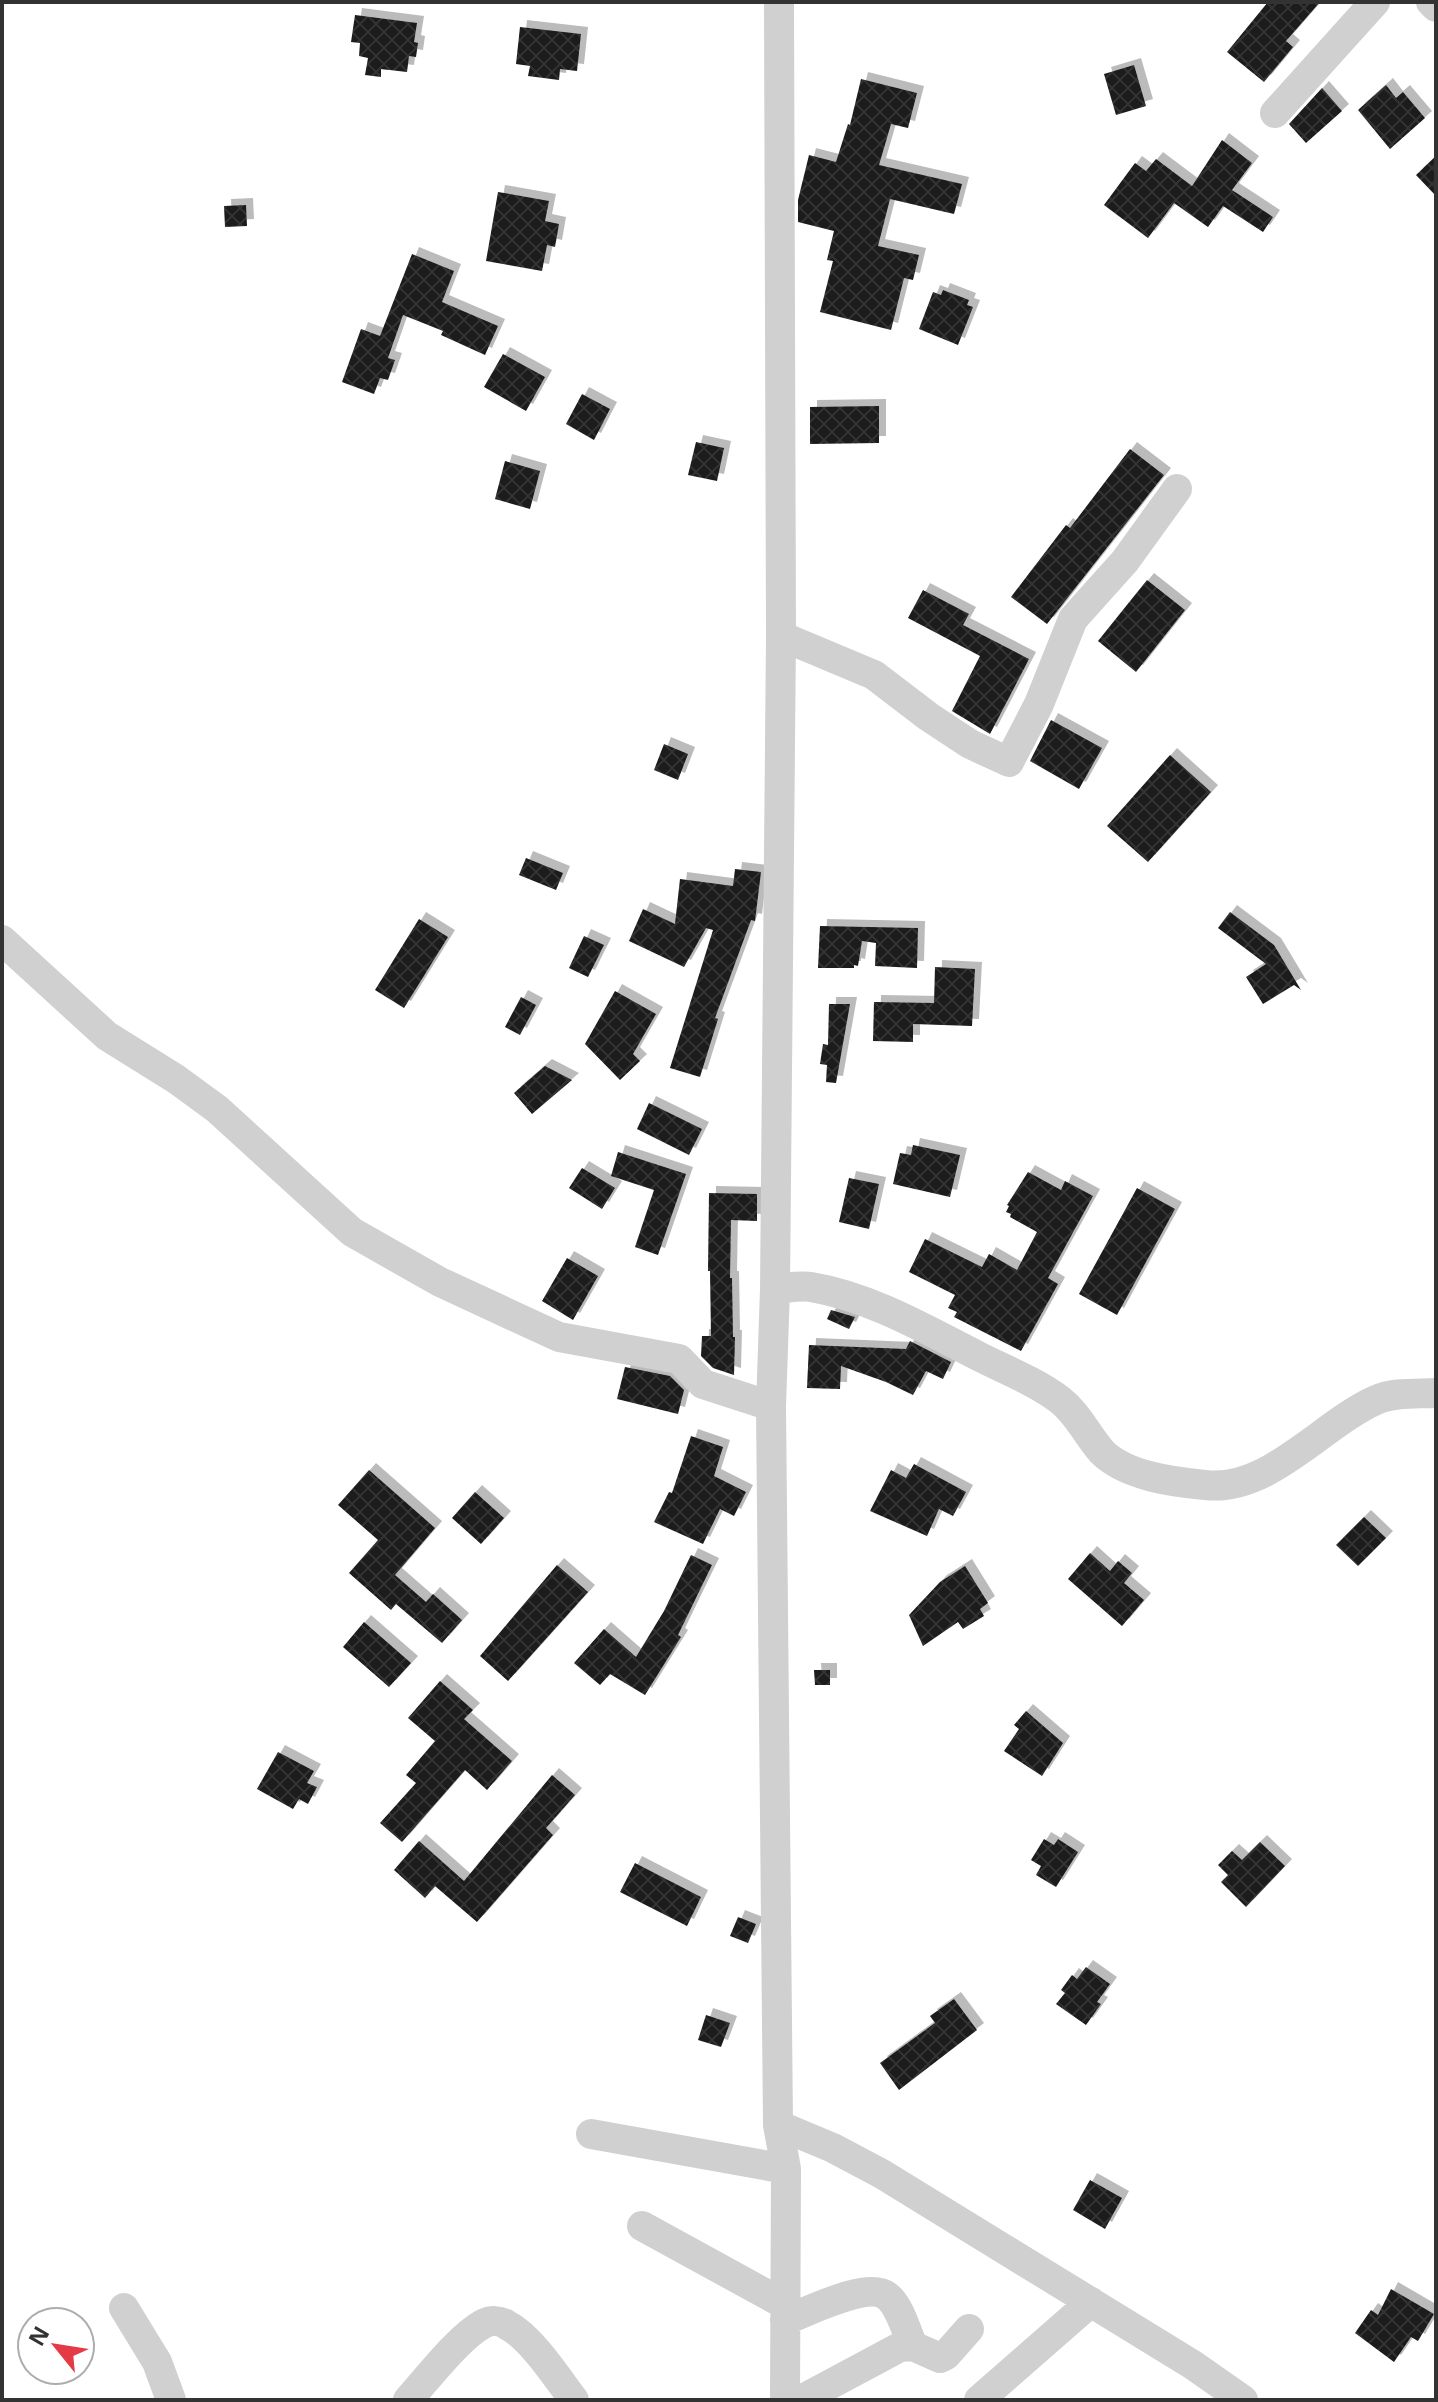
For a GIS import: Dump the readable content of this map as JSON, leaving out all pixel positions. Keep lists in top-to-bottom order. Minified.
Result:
{"north":"top left"}
